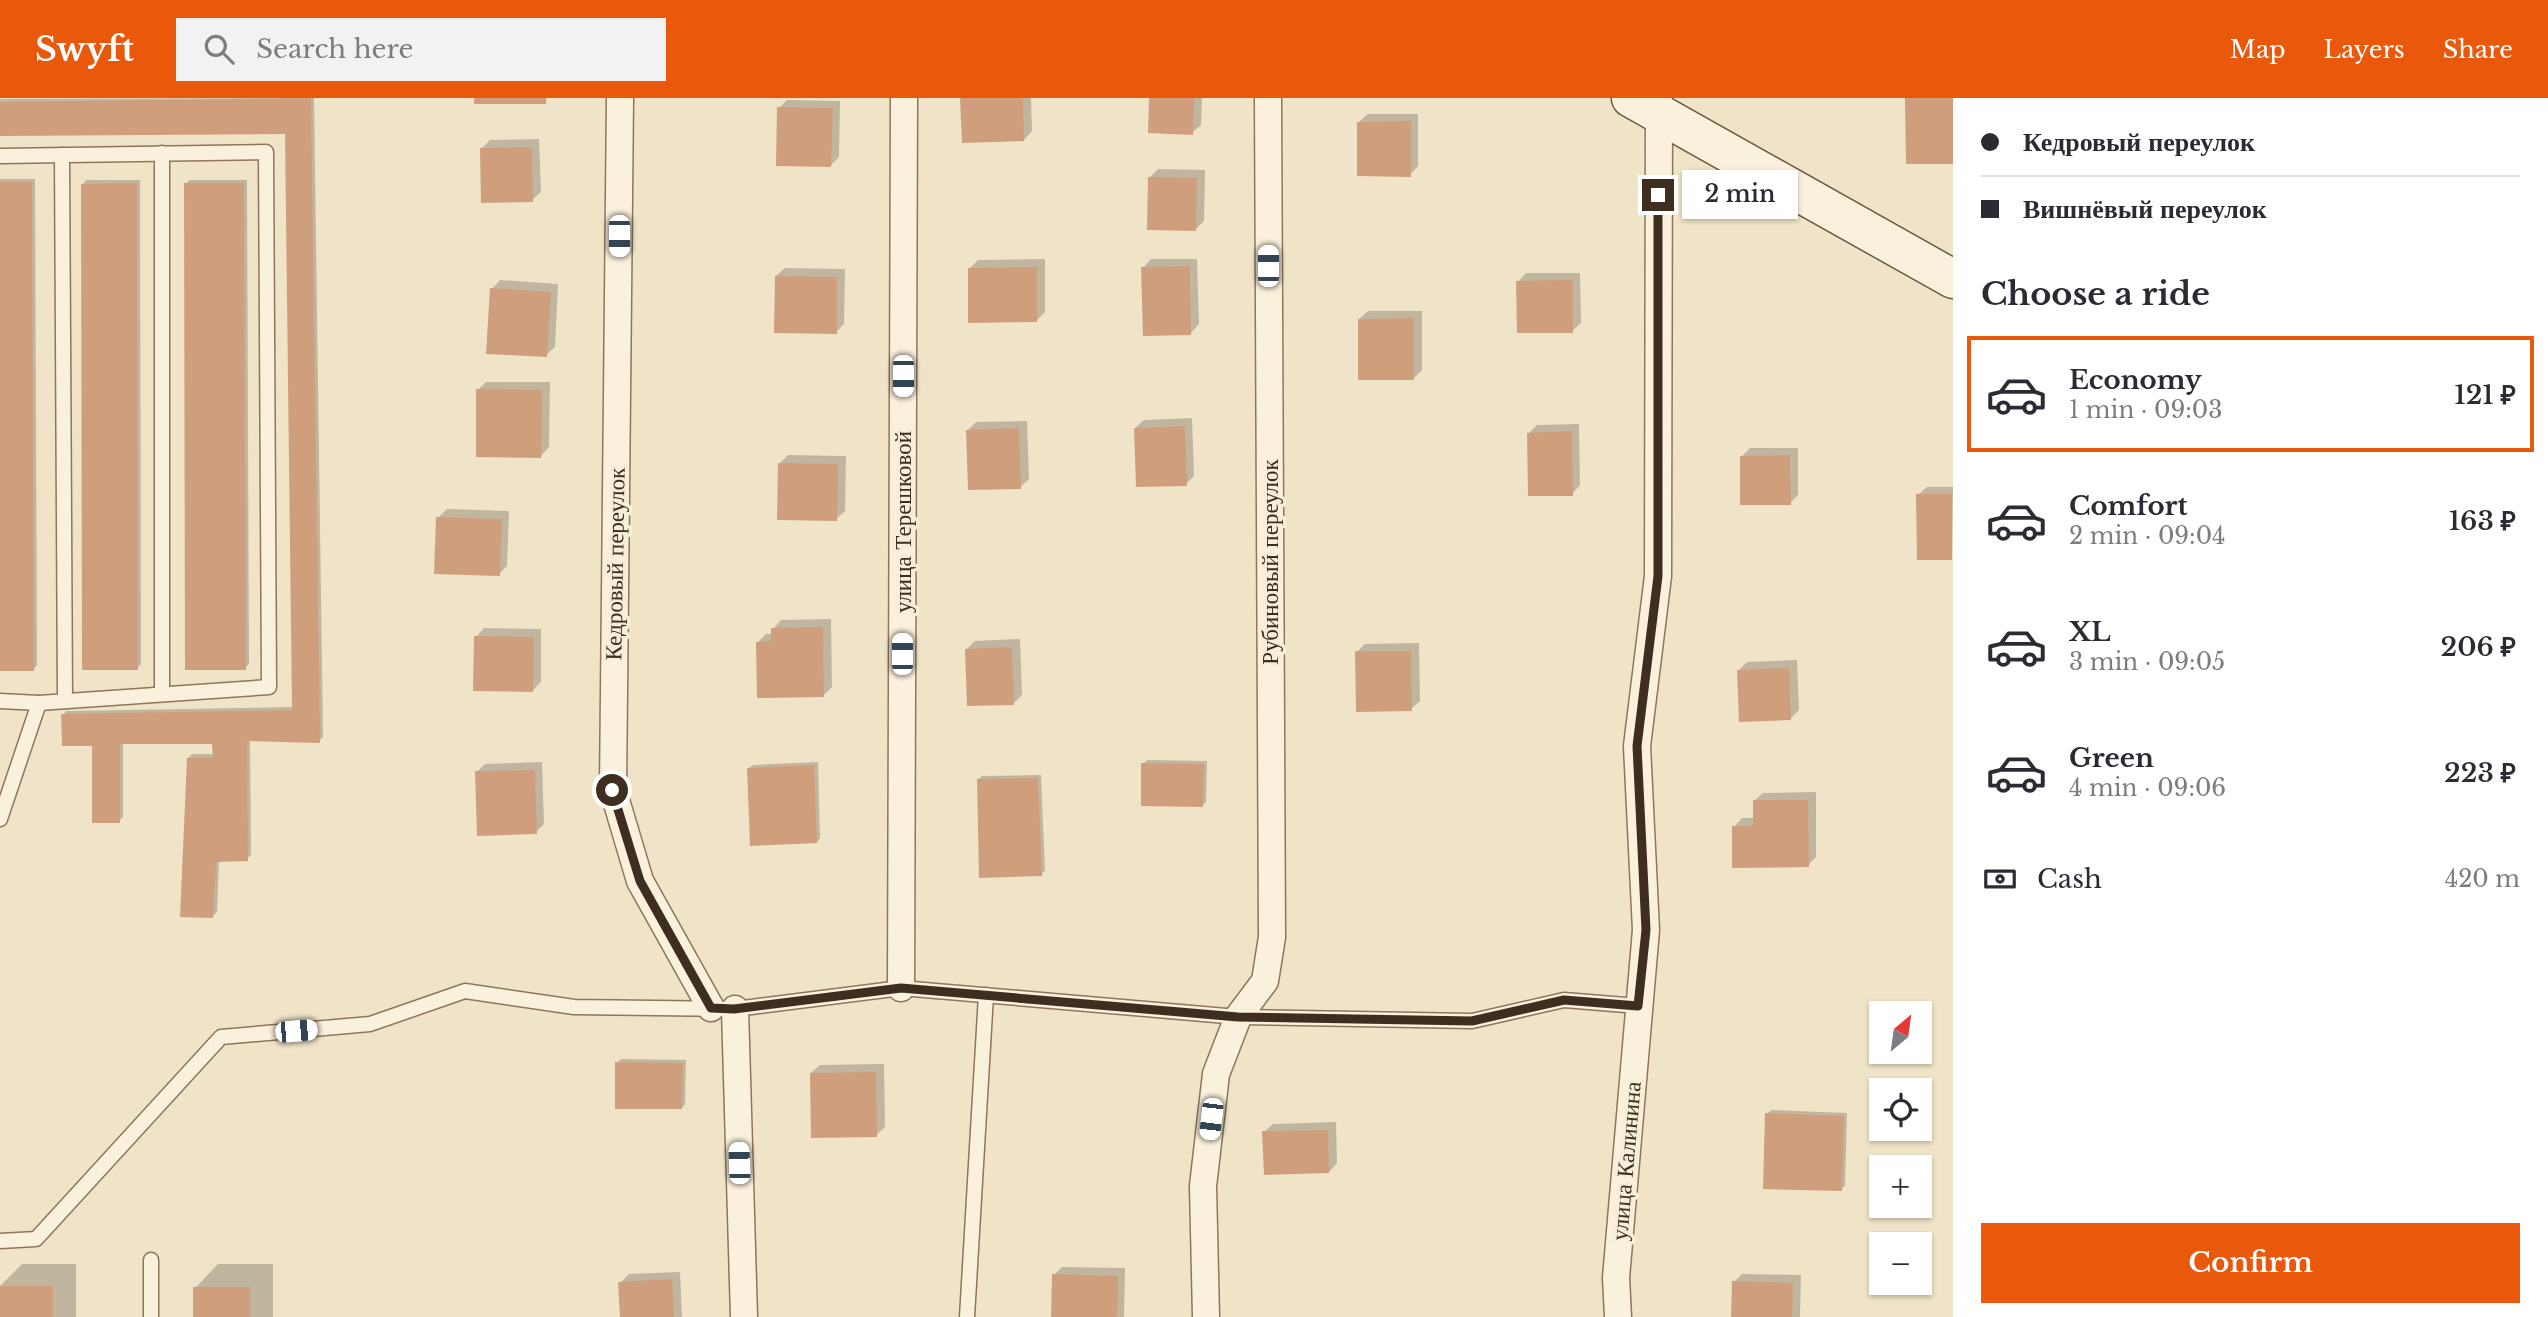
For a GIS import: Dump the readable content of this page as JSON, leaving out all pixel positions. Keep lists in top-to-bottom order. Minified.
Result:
{"streets":{"street":["улица Терешковой","Рубиновый переулок","Кедровый переулок","улица Калинина"]},"north":"top right","page":{"header":"Swyft","search":"Search here","nav":["Map","Layers","Share"],"banner":["Кедровый переулок","Вишнёвый переулок"],"bubble":"2 min","heading":"Choose a ride","list":[{"name":"Economy","note":"1 min · 09:03","value":"121 ₽"},{"name":"Comfort","note":"2 min · 09:04","value":"163 ₽"},{"name":"XL","note":"3 min · 09:05","value":"206 ₽"},{"name":"Green","note":"4 min · 09:06","value":"223 ₽"}],"pay":["Cash","420 m"],"map_buttons":["+","−"],"buttons":"Confirm"}}
